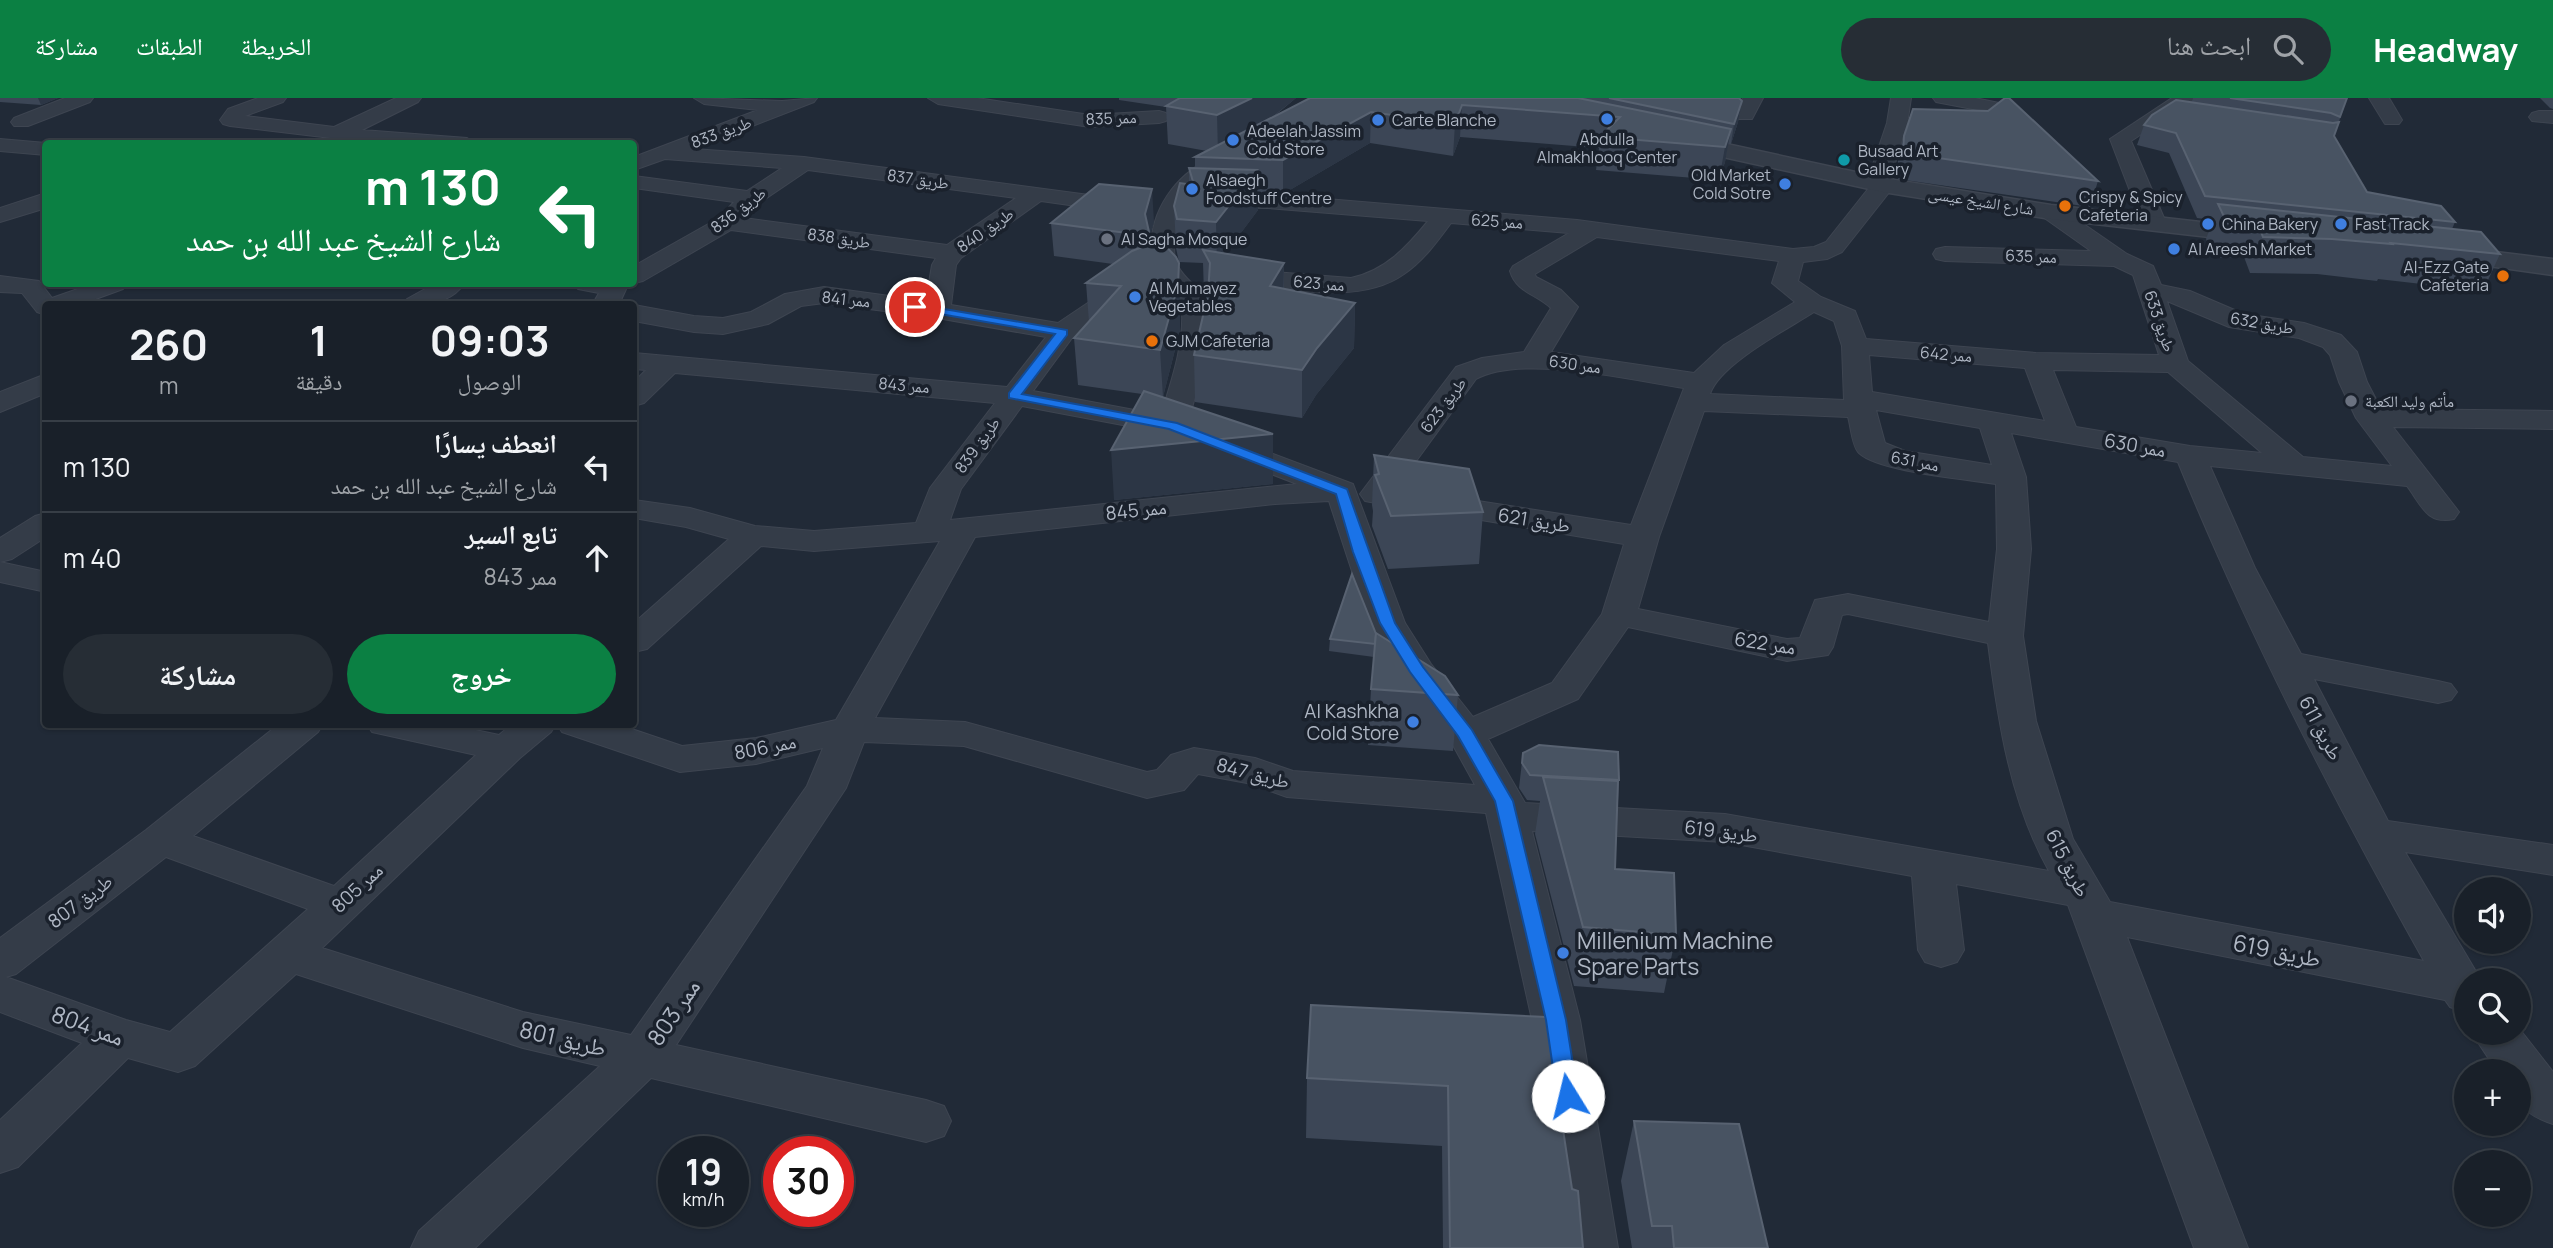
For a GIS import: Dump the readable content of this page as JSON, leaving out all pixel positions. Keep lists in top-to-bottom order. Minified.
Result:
{"streets":{"street":["ممر 835","طريق 833","طريق 837","شارع الشيخ عيسى","طريق 836","ممر 625","طريق 840","طريق 838","ممر 635","ممر 623","ممر 841","طريق 633","طريق 632","ممر 642","ممر 630","ممر 843","طريق 623","طريق 839","ممر 631","ممر 845","طريق 621","ممر 622","طريق 611","ممر 806","طريق 847","طريق 619","طريق 615","ممر 805","طريق 807","ممر 803","ممر 804","طريق 801"]},"crossings":[["طريق 833","طريق 837"],["طريق 837","طريق 836"],["طريق 837","ممر 625"],["طريق 837","طريق 840"],["شارع الشيخ عيسى","طريق 633"],["طريق 836","طريق 838"],["ممر 625","ممر 623"],["طريق 840","طريق 838"],["طريق 840","ممر 841"],["ممر 635","طريق 633"],["ممر 623","طريق 839"],["ممر 841","طريق 839"],["طريق 633","طريق 632"],["طريق 633","ممر 642"],["طريق 633","ممر 630"],["ممر 642","ممر 631"],["ممر 630","طريق 623"],["ممر 630","ممر 631"],["ممر 630","طريق 611"],["ممر 630","طريق 615"],["ممر 843","طريق 623"],["ممر 843","طريق 839"],["ممر 843","ممر 845"],["ممر 843","طريق 621"],["طريق 623","ممر 845"],["طريق 623","طريق 621"],["طريق 839","ممر 845"],["ممر 631","طريق 615"],["ممر 845","طريق 621"],["ممر 845","ممر 803"],["ممر 622","طريق 615"],["ممر 806","طريق 847"],["ممر 806","ممر 803"],["طريق 847","طريق 619"],["طريق 847","ممر 803"],["طريق 619","طريق 615"],["ممر 805","ممر 804"],["ممر 805","طريق 801"],["ممر 803","طريق 801"]],"places":["Abdulla Almakhlooq Center","Carte Blanche","Adeelah Jassim Cold Store","Busaad Art Gallery","Old Market Cold Sotre","Alsaegh Foodstuff Centre","Crispy & Spicy Cafeteria","China Bakery","Fast Track","Al Sagha Mosque","Al Areesh Market","Al-Ezz Gate Cafeteria","Al Mumayez Vegetables","GJM Cafeteria","مأتم وليد الكعبة","Al Kashkha Cold Store","Millenium Machine Spare Parts"],"page":{"header":"Headway","search":"ابحث هنا","nav":["الخريطة","الطبقات","مشاركة"],"turn":["130 m","شارع الشيخ عبد الله بن حمد"],"eta":["09:03","الوصول","1","دقيقة","260","m"],"list":[{"name":"انعطف يسارًا","note":"شارع الشيخ عبد الله بن حمد","value":"130 m"},{"name":"تابع السير","note":"ممر 843","value":"40 m"}],"buttons":["خروج","مشاركة"],"map_buttons":["+","−"],"speed":"19 km/h","limit":"30"}}
